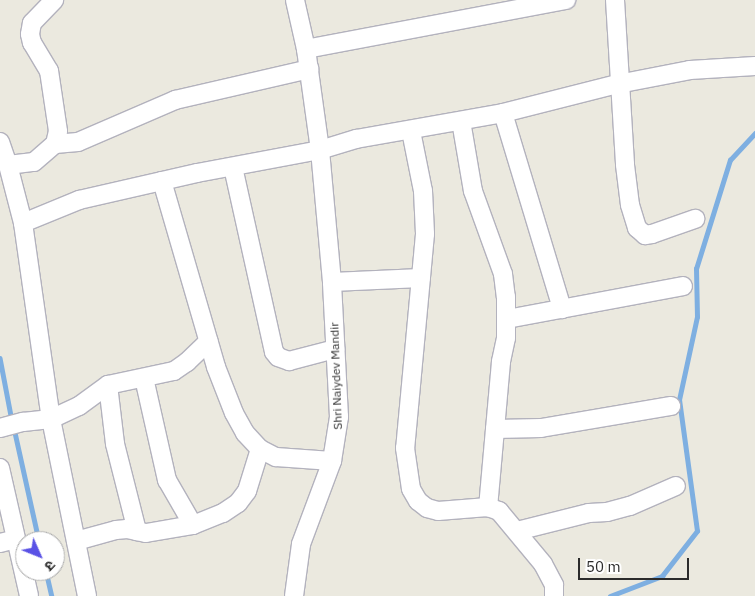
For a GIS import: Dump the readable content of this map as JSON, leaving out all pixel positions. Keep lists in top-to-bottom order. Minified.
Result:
{"streets":{"street":["Shri Naiydev Mandir"]},"scale_bar":"50 m","north":"bottom right"}
